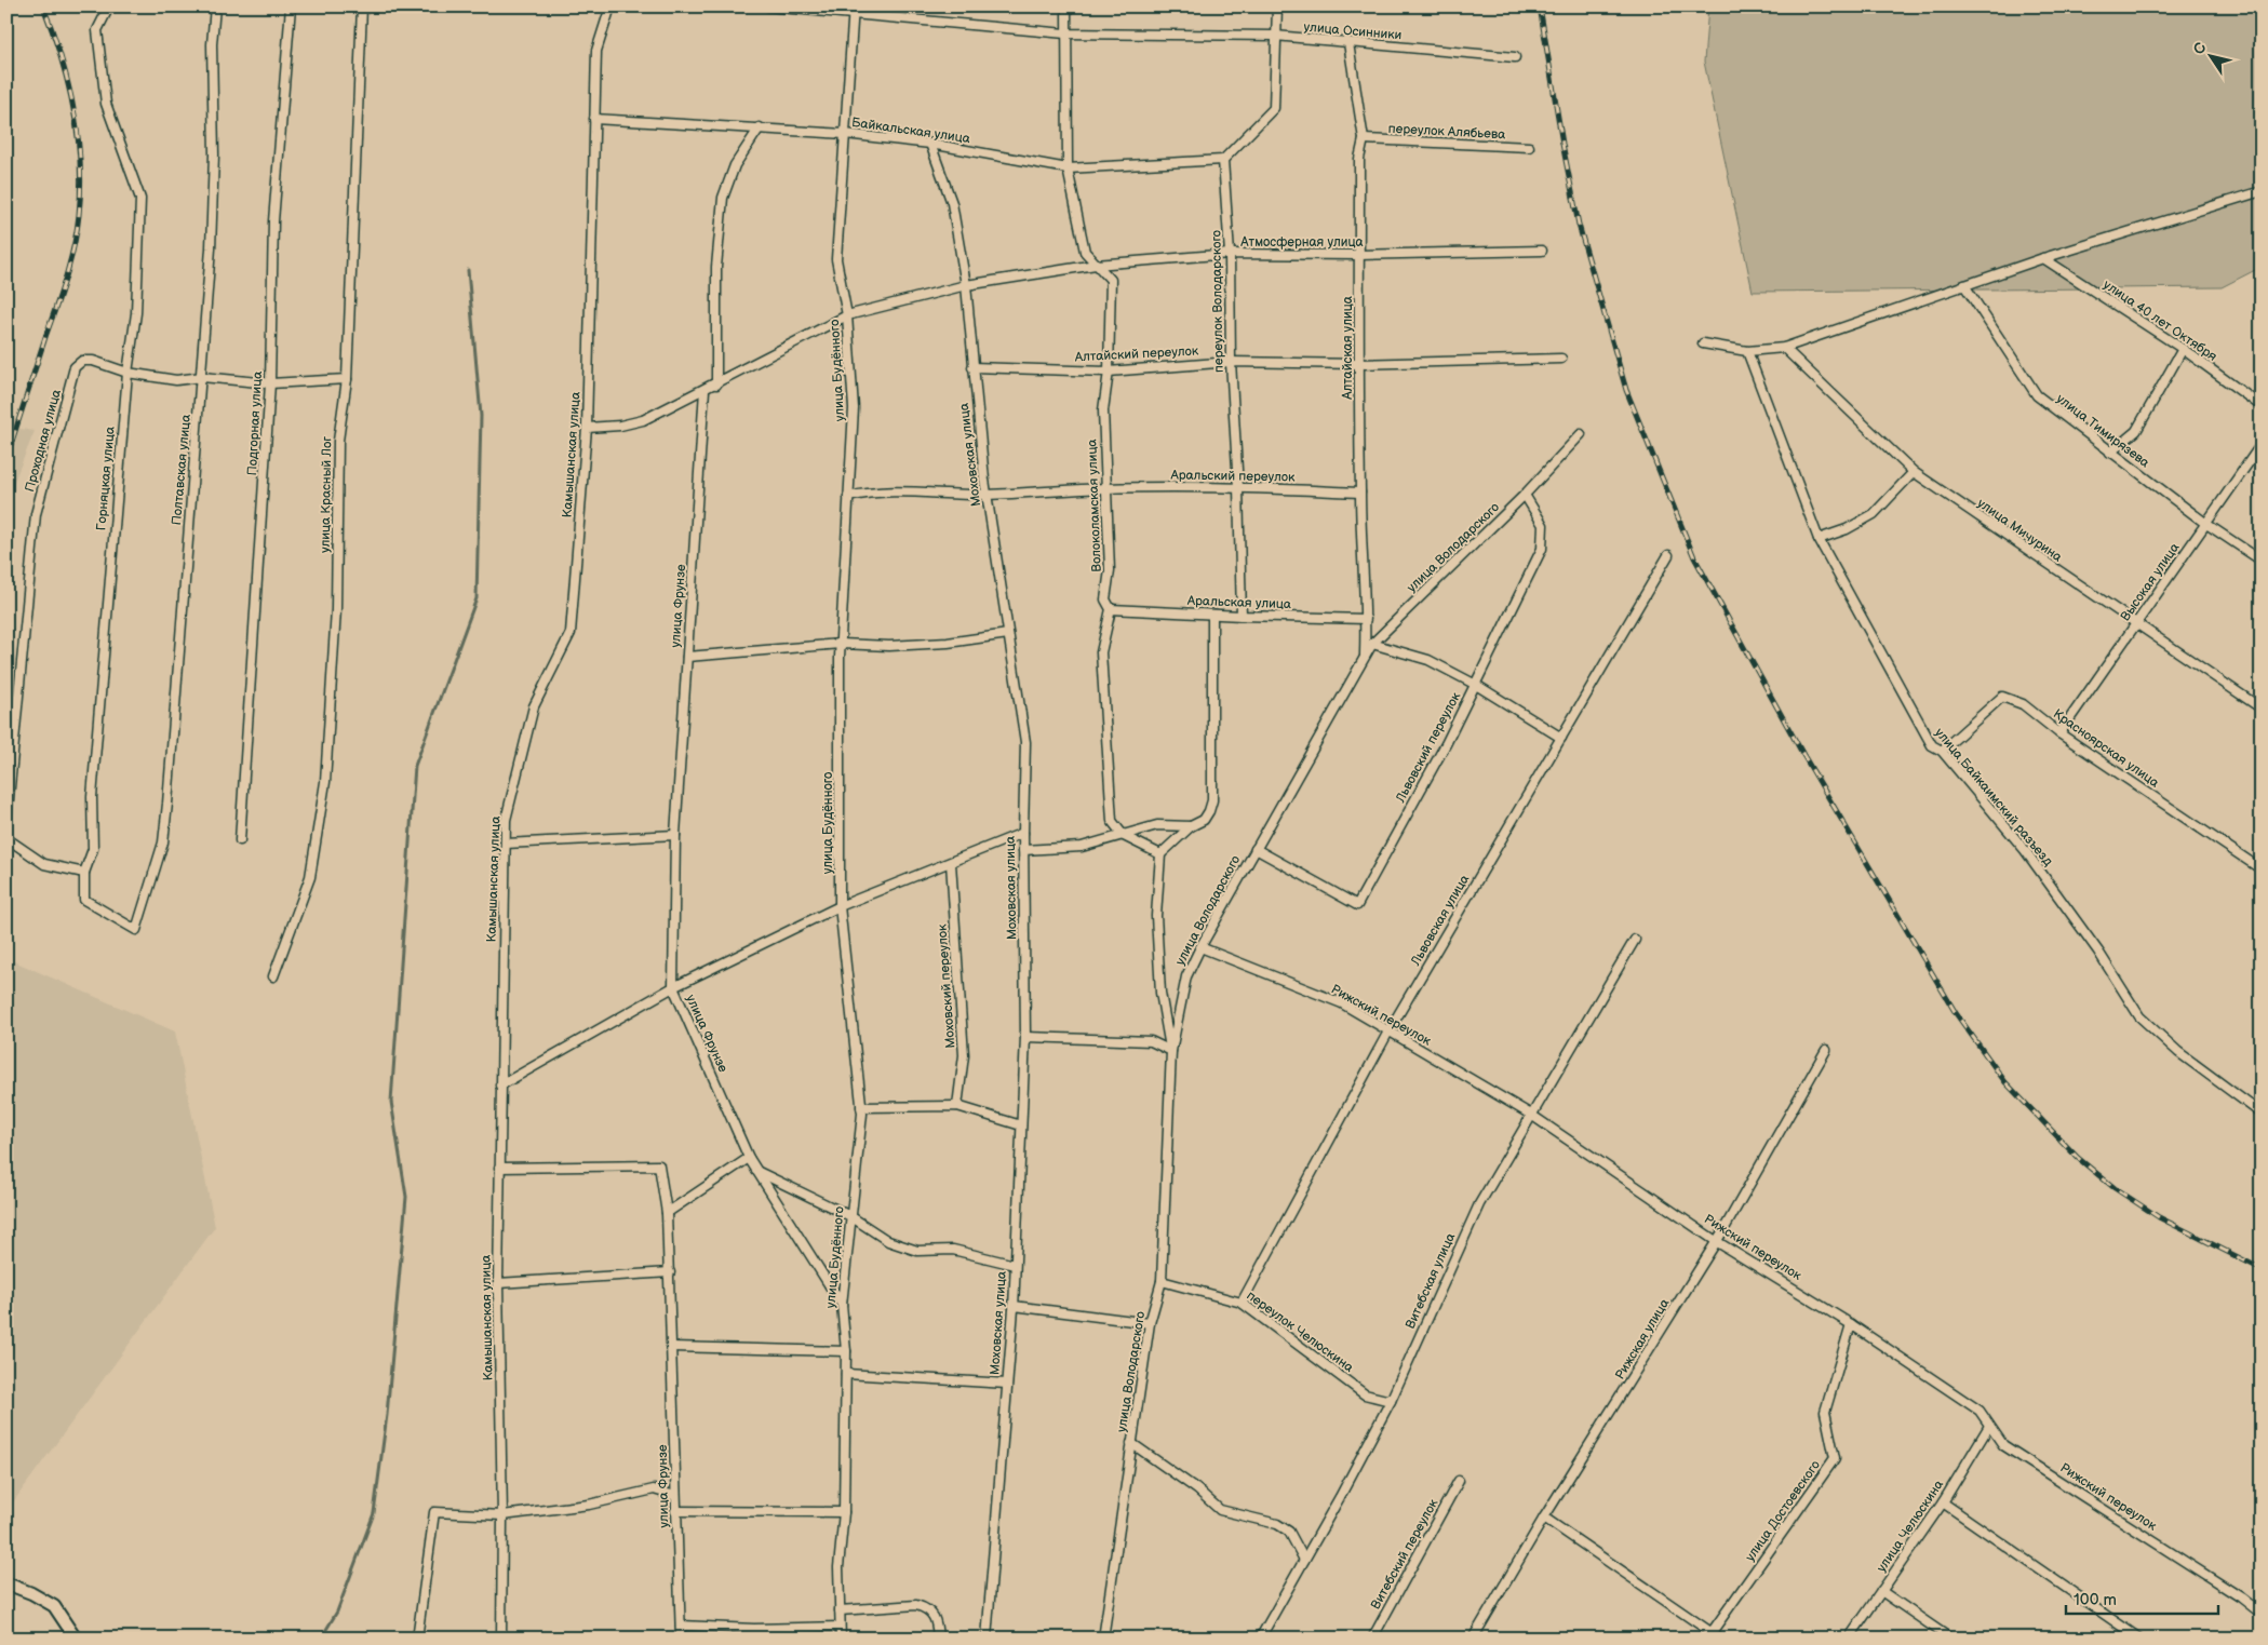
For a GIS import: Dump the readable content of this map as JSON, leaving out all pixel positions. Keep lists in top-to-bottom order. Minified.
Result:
{"streets":{"street":["улица Осинники","Байкальская улица","переулок Алябьева","Атмосферная улица","переулок Володарского","улица 40 лет Октября","Алтайская улица","Алтайский переулок","улица Будённого","Подгорная улица","улица Тимирязева","Проходная улица","Камышанская улица","Моховская улица","Полтавская улица","Аральский переулок","Горняцкая улица","улица Красный Лог","Волоколамская улица","улица Мичурина","улица Володарского","Высокая улица","Аральская улица","улица Фрунзе","Львовский переулок","Красноярская улица","улица Байкаимский разъезд","Львовская улица","Моховский переулок","Рижский переулок","Витебская улица","переулок Челюскина","Рижская улица","улица Достоевского","улица Челюскина","Витебский переулок"]},"crossings":[["улица Осинники","Алтайская улица"],["улица Осинники","улица Будённого"],["улица Осинники","Волоколамская улица"],["Байкальская улица","переулок Володарского"],["Байкальская улица","улица Будённого"],["Байкальская улица","Камышанская улица"],["Байкальская улица","Моховская улица"],["Байкальская улица","Волоколамская улица"],["переулок Алябьева","Алтайская улица"],["Атмосферная улица","переулок Володарского"],["Атмосферная улица","Алтайская улица"],["Атмосферная улица","улица Будённого"],["Атмосферная улица","Камышанская улица"],["Атмосферная улица","Моховская улица"],["Атмосферная улица","Волоколамская улица"],["Атмосферная улица","улица Фрунзе"],["переулок Володарского","Алтайский переулок"],["переулок Володарского","Аральский переулок"],["переулок Володарского","Аральская улица"],["Алтайская улица","Алтайский переулок"],["Алтайская улица","Аральский переулок"],["Алтайская улица","улица Володарского"],["Алтайская улица","Аральская улица"],["Алтайский переулок","Моховская улица"],["Алтайский переулок","Волоколамская улица"],["улица Будённого","Аральский переулок"],["улица Будённого","улица Фрунзе"],["улица Тимирязева","Высокая улица"],["Проходная улица","Горняцкая улица"],["Камышанская улица","улица Фрунзе"],["Моховская улица","Аральский переулок"],["Полтавская улица","Горняцкая улица"],["Аральский переулок","Волоколамская улица"],["Волоколамская улица","Аральская улица"],["улица Мичурина","Высокая улица"],["улица Володарского","Львовский переулок"],["улица Володарского","Рижский переулок"],["улица Володарского","переулок Челюскина"],["Высокая улица","Красноярская улица"],["Красноярская улица","улица Байкаимский разъезд"],["Львовская улица","Рижский переулок"],["Львовская улица","переулок Челюскина"],["Рижский переулок","Витебская улица"],["Рижский переулок","Рижская улица"],["Рижский переулок","улица Достоевского"],["Рижский переулок","улица Челюскина"],["Витебская улица","переулок Челюскина"]],"scale_bar":"100 m","north":"top left"}
